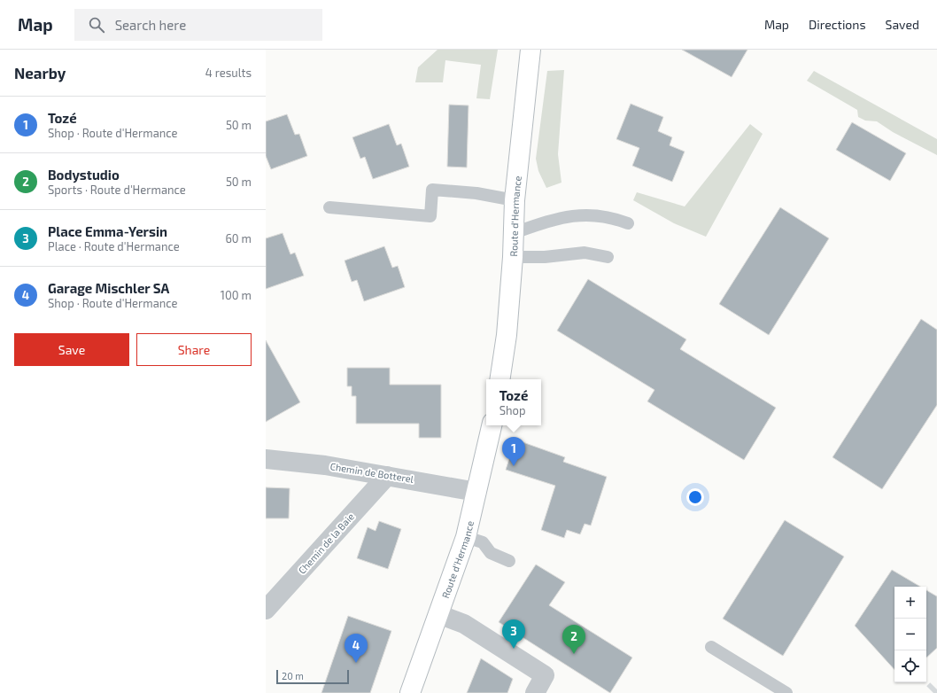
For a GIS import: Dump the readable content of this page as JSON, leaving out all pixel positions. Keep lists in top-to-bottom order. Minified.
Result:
{"streets":{"main road":["Route d'Hermance"],"street":["Chemin de Botterel","Chemin de la Baie"]},"crossings":[["Route d'Hermance","Chemin de Botterel"],["Chemin de Botterel","Chemin de la Baie"]],"scale_bar":"20 m","page":{"header":"Map","search":"Search here","nav":["Map","Directions","Saved"],"heading":["Nearby","4 results"],"list":[{"mark":"1","name":"Tozé","note":"Shop · Route d'Hermance","value":"50 m"},{"mark":"2","name":"Bodystudio","note":"Sports · Route d'Hermance","value":"50 m"},{"mark":"3","name":"Place Emma-Yersin","note":"Place · Route d'Hermance","value":"60 m"},{"mark":"4","name":"Garage Mischler SA","note":"Shop · Route d'Hermance","value":"100 m"}],"buttons":["Save","Share"],"popup":["Tozé","Shop"],"pins":["1","3","2","4"],"map_buttons":["+","−"],"scale":"20 m"}}
